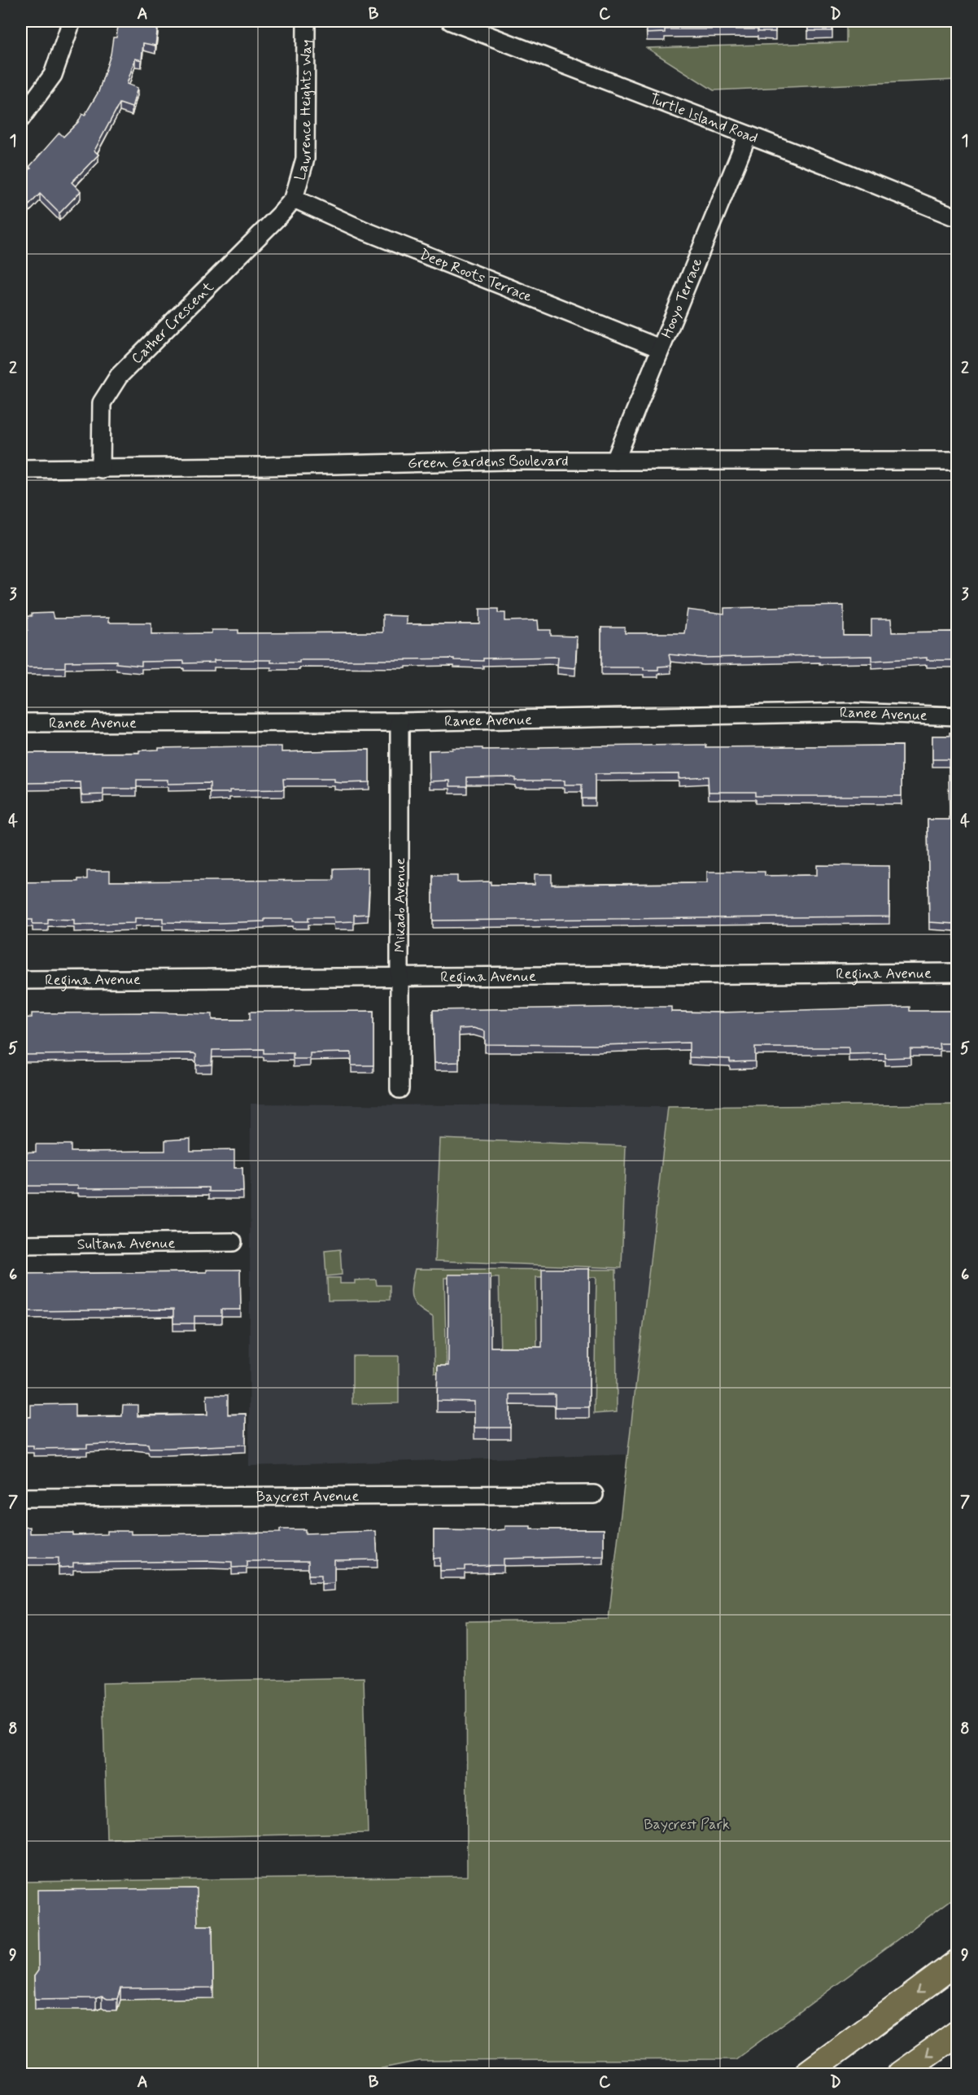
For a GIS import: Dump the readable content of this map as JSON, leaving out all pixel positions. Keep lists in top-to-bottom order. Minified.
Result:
{"streets":{"street":["Lawrence Heights Way","Turtle Island Road","Deep Roots Terrace","Hooyo Terrace","Cather Crescent","Green Gardens Boulevard","Ranee Avenue","Mikado Avenue","Regina Avenue","Sultana Avenue","Baycrest Avenue"]},"crossings":[["Lawrence Heights Way","Deep Roots Terrace"],["Lawrence Heights Way","Cather Crescent"],["Turtle Island Road","Hooyo Terrace"],["Deep Roots Terrace","Hooyo Terrace"],["Deep Roots Terrace","Cather Crescent"],["Hooyo Terrace","Green Gardens Boulevard"],["Cather Crescent","Green Gardens Boulevard"],["Ranee Avenue","Mikado Avenue"],["Mikado Avenue","Regina Avenue"]],"parks":["Baycrest Park"],"grid":{"columns":["A","B","C","D"],"rows":["1","2","3","4","5","6","7","8","9"]}}
